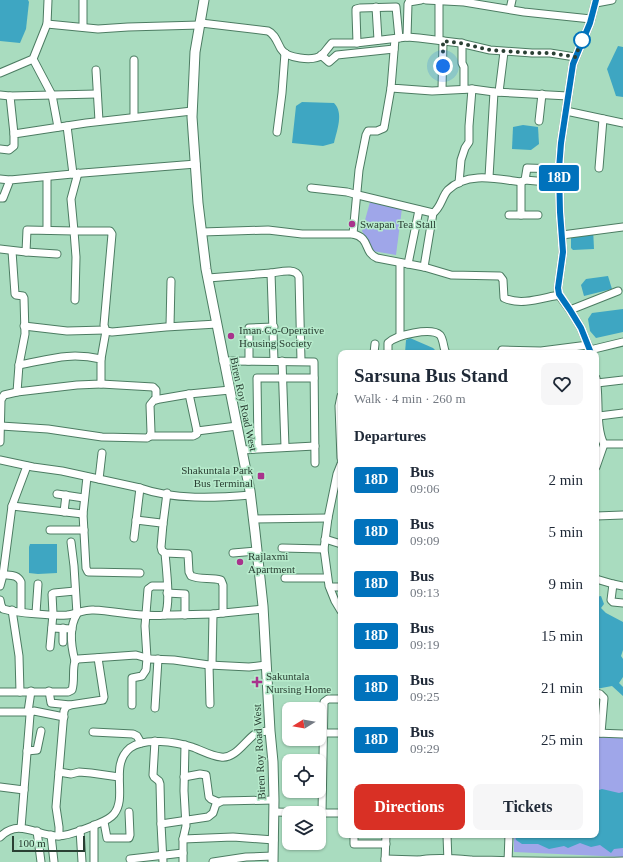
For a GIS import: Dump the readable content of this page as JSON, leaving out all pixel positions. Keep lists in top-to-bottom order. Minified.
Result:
{"streets":{"main road":["Biren Roy Road West"]},"places":{"other":["Swapan Tea Stall","Iman Co-Operative Housing Society","Rajlaxmi Apartment"],"transit":["Shakuntala Park Bus Terminal"],"health":["Sakuntala Nursing Home"]},"lines":["bus line 18D"],"scale_bar":"100 m","north":"left","page":{"on_map":"18D","heading":[["Sarsuna Bus Stand","Walk · 4 min · 260 m"],"Departures"],"list":[{"mark":"18D","name":"Bus","note":"09:06","value":"2 min"},{"mark":"18D","name":"Bus","note":"09:09","value":"5 min"},{"mark":"18D","name":"Bus","note":"09:13","value":"9 min"},{"mark":"18D","name":"Bus","note":"09:19","value":"15 min"},{"mark":"18D","name":"Bus","note":"09:25","value":"21 min"},{"mark":"18D","name":"Bus","note":"09:29","value":"25 min"}],"buttons":["Directions","Tickets"],"scale":"100 m"}}
